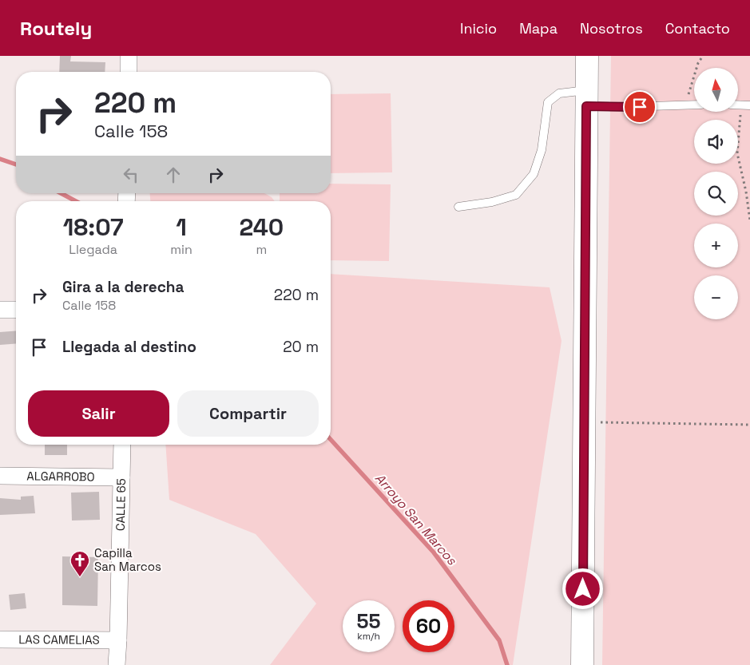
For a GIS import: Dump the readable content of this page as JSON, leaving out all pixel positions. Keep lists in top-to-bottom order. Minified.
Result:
{"streets":{"street":["ALGARROBO","CALLE 65","LAS CAMELIAS"]},"crossings":[["ALGARROBO","CALLE 65"],["CALLE 65","LAS CAMELIAS"]],"water":["Arroyo San Marcos"],"places":{"church":["Capilla San Marcos"]},"north":"top","page":{"header":"Routely","nav":["Inicio","Mapa","Nosotros","Contacto"],"map_buttons":["+","−"],"turn":["220 m","Calle 158"],"eta":["18:07","Llegada","1","min","240","m"],"list":[{"name":"Gira a la derecha","note":"Calle 158","value":"220 m"},{"name":"Llegada al destino","value":"20 m"}],"buttons":["Salir","Compartir"],"speed":"55 km/h","limit":"60"}}
